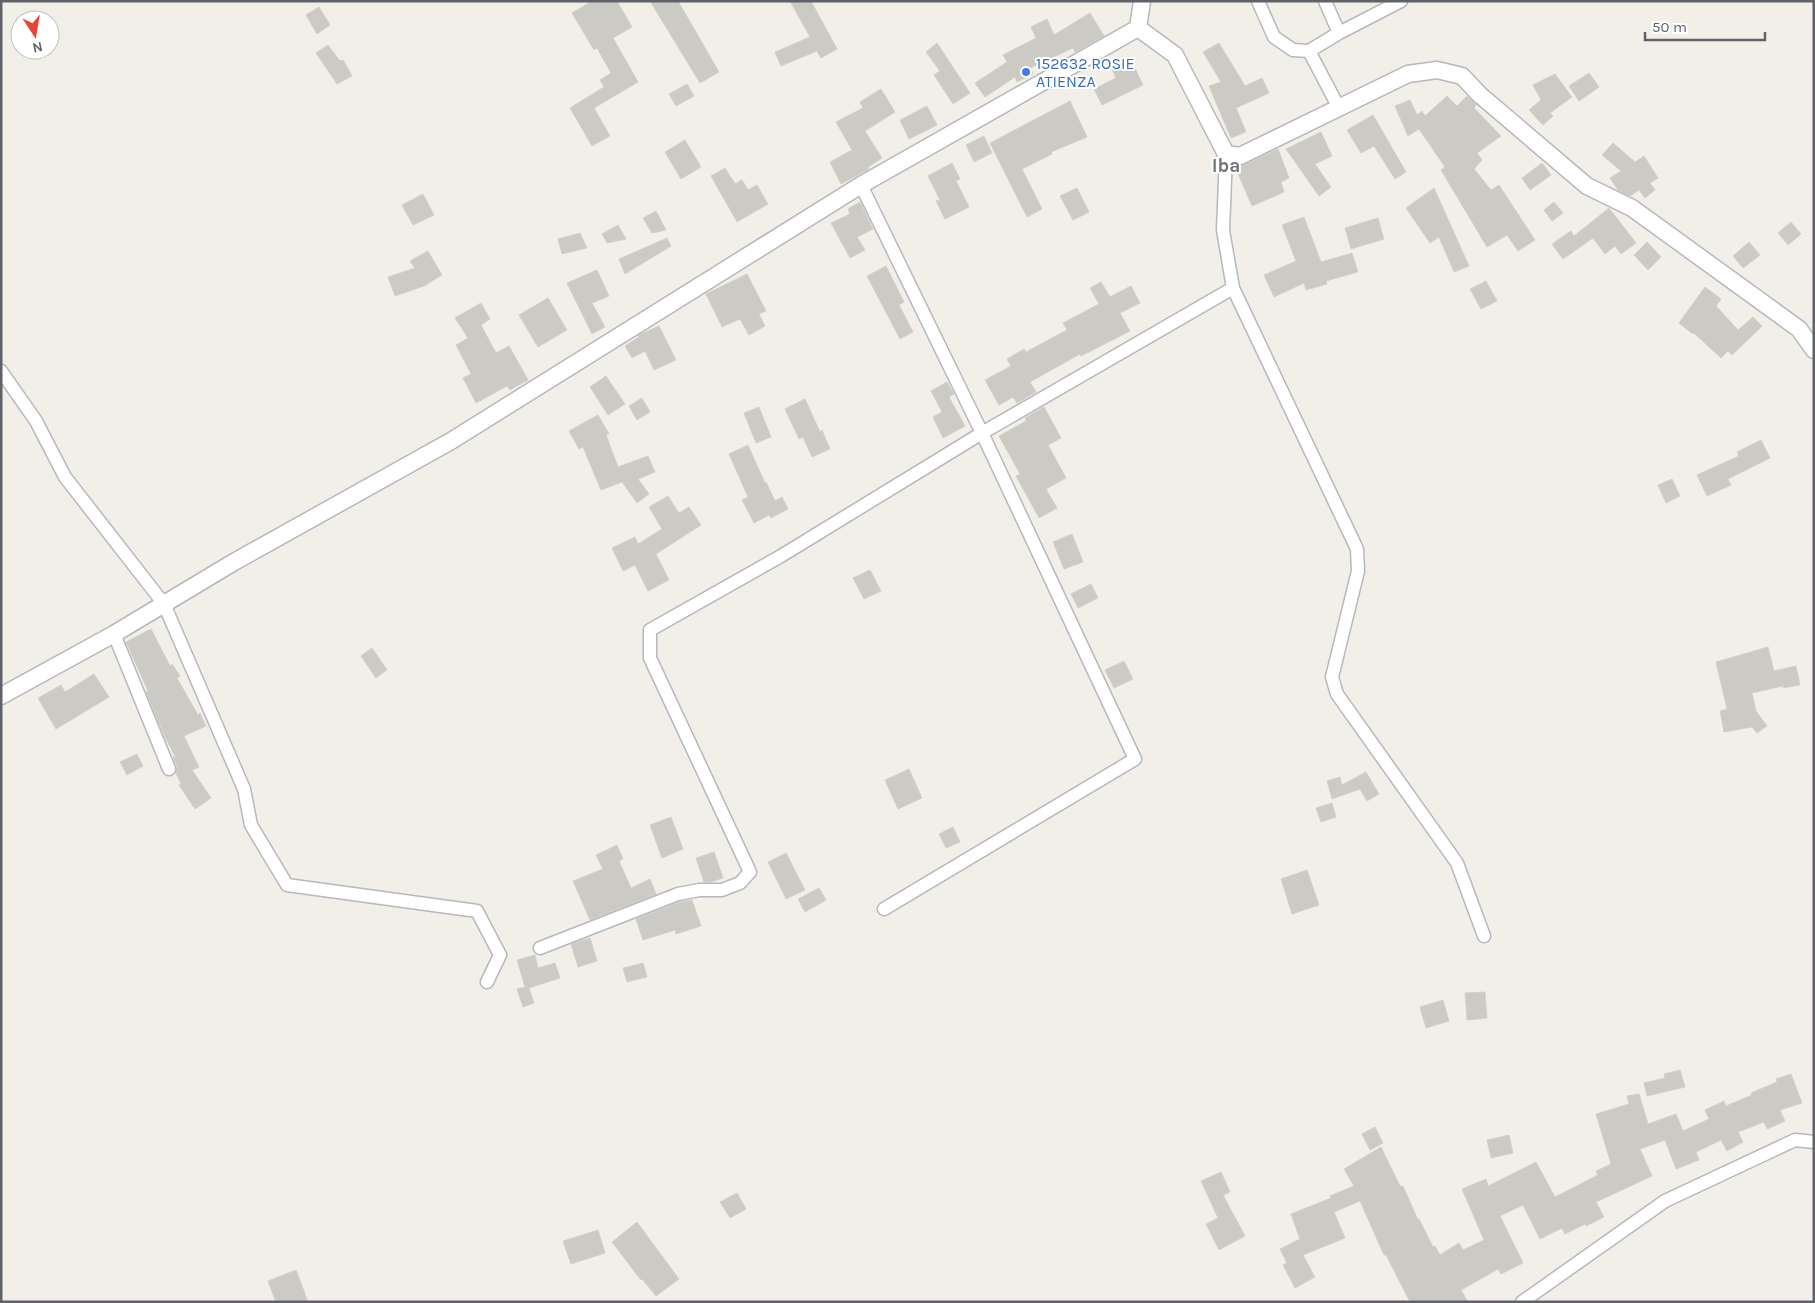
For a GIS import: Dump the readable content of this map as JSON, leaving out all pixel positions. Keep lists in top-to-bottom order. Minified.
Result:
{"districts":["Iba"],"places":["152632 ROSIE ATIENZA"],"scale_bar":"50 m","north":"bottom"}
